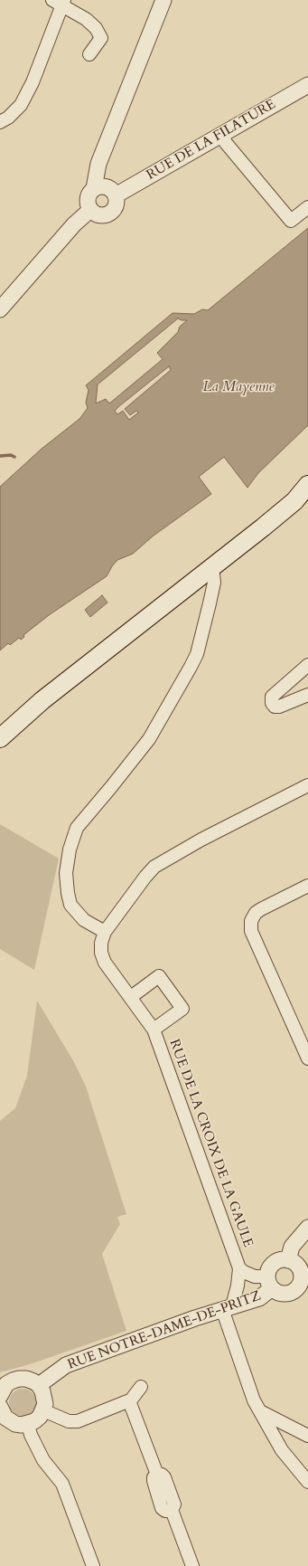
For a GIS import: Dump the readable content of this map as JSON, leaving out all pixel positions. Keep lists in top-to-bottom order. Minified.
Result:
{"streets":{"street":["RUE DE LA FILATURE","RUE DE LA CROIX DE LA GAULE","RUE NOTRE-DAME-DE-PRITZ"]},"crossings":[["RUE DE LA CROIX DE LA GAULE","RUE NOTRE-DAME-DE-PRITZ"]],"water":["La Mayenne"]}
